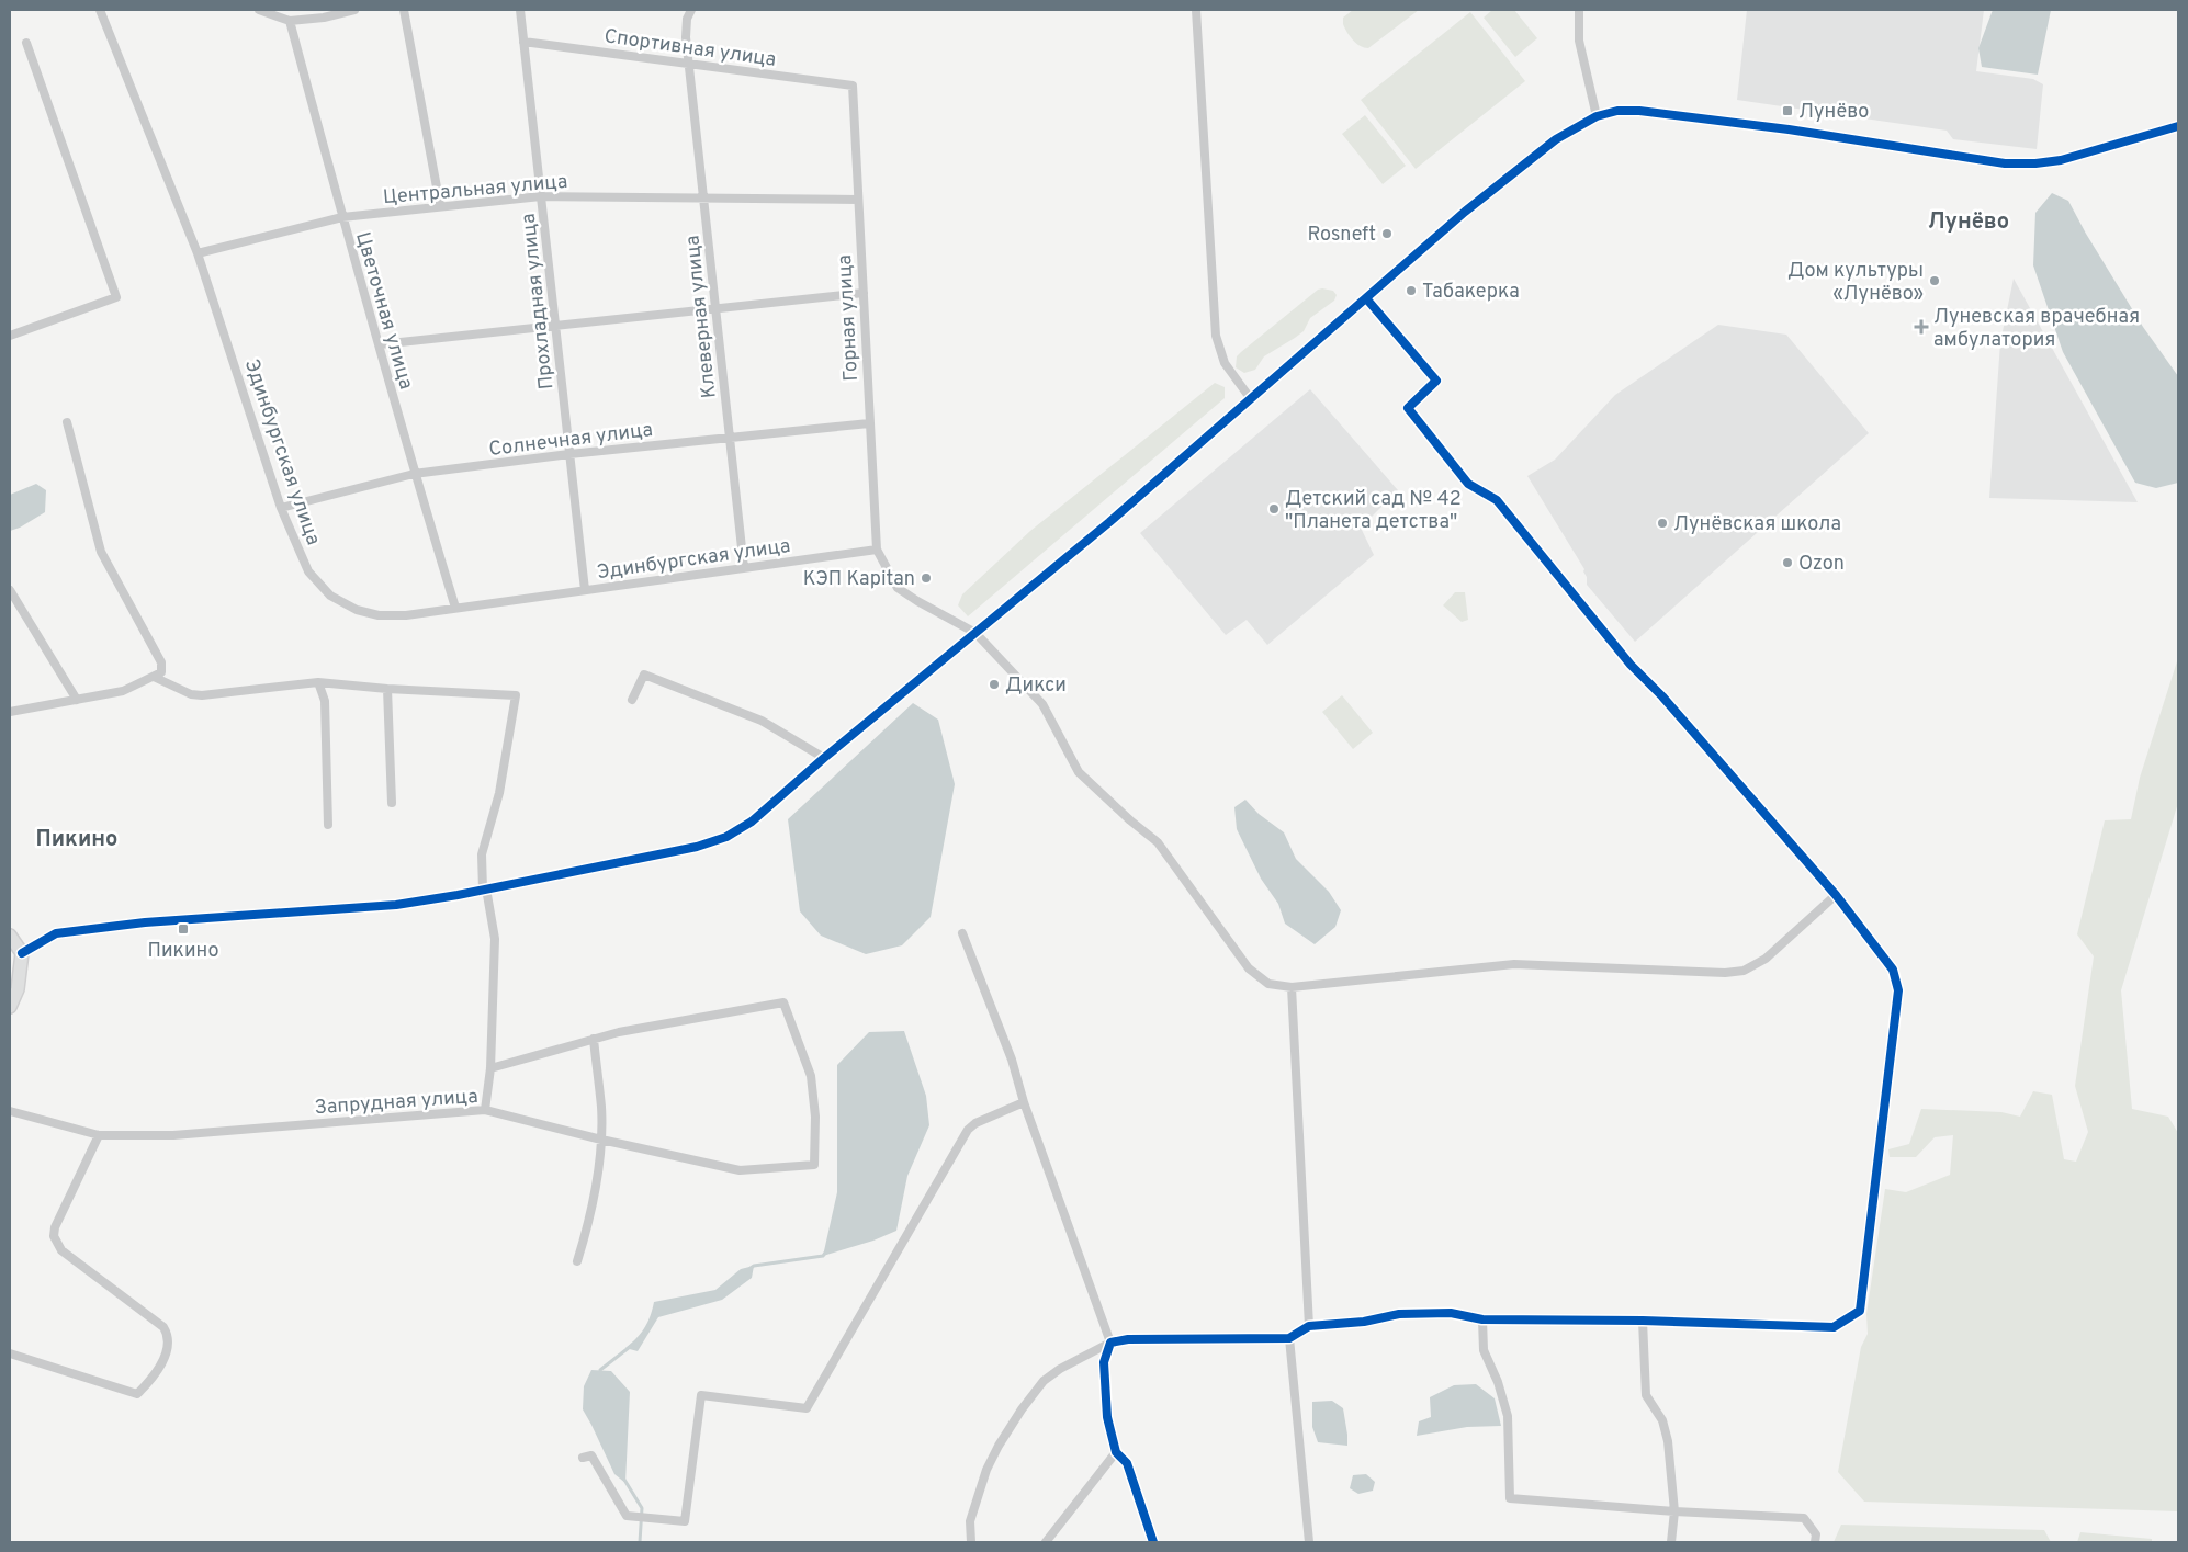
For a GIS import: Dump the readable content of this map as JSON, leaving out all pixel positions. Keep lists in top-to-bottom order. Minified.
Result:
{"streets":{"street":["Спортивная улица","Центральная улица","Прохладная улица","Цветочная улица","Клеверная улица","Горная улица","Солнечная улица","Эдинбургская улица","Запрудная улица"]},"crossings":[["Спортивная улица","Прохладная улица"],["Спортивная улица","Клеверная улица"],["Спортивная улица","Горная улица"],["Центральная улица","Прохладная улица"],["Центральная улица","Цветочная улица"],["Центральная улица","Клеверная улица"],["Центральная улица","Горная улица"],["Центральная улица","Эдинбургская улица"],["Прохладная улица","Солнечная улица"],["Прохладная улица","Эдинбургская улица"],["Цветочная улица","Солнечная улица"],["Цветочная улица","Эдинбургская улица"],["Клеверная улица","Солнечная улица"],["Клеверная улица","Эдинбургская улица"],["Горная улица","Солнечная улица"],["Горная улица","Эдинбургская улица"],["Солнечная улица","Эдинбургская улица"]],"districts":["Лунёво","Пикино"],"places":{"transit":["Лунёво","Пикино"],"other":["Rosneft","Дом культуры «Лунёво»","Табакерка","Детский сад № 42 \"Планета детства\"","Лунёвская школа","Ozon","КЭП Kapitan","Дикси"],"health":["Луневская врачебная амбулатория"]}}
